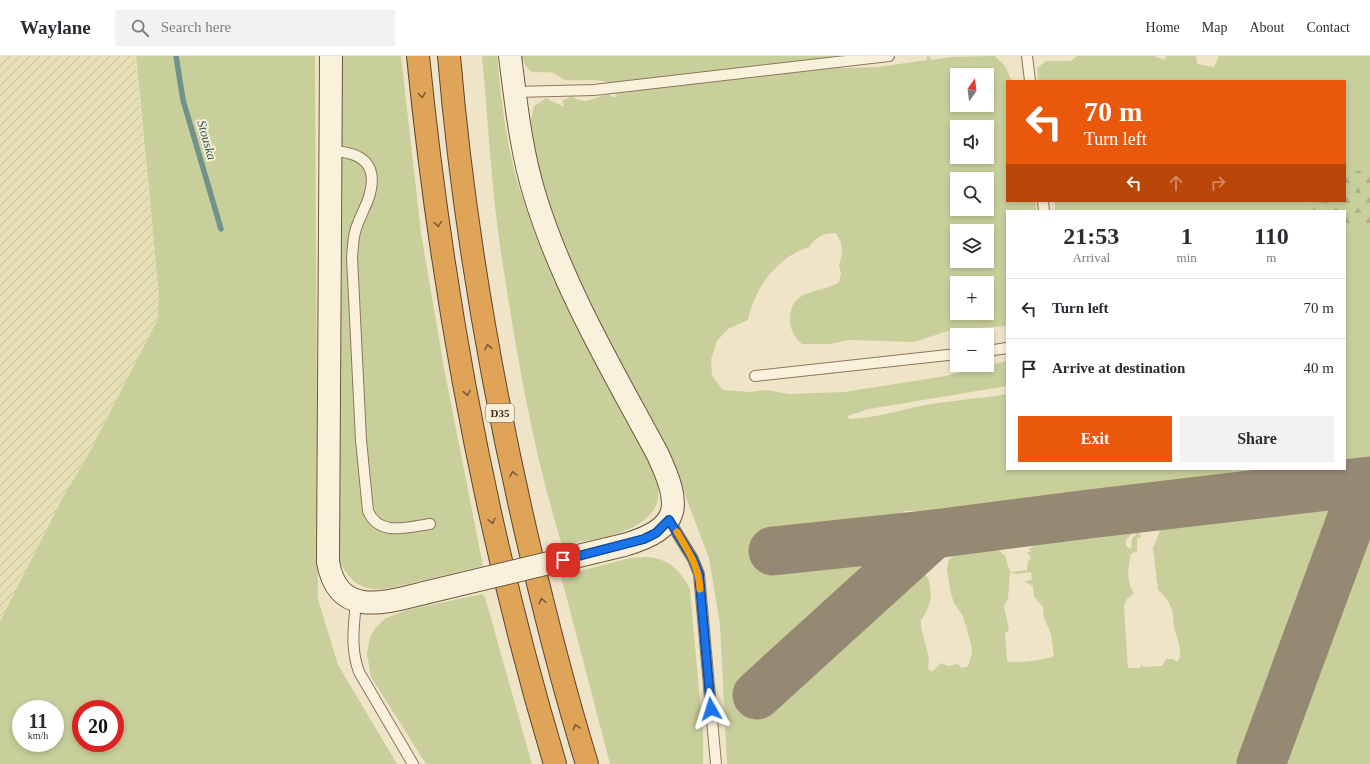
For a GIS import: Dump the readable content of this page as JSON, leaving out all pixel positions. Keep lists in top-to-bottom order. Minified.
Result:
{"streets":{"highway":["D35"]},"water":["Stouska"],"north":"top","page":{"header":"Waylane","search":"Search here","nav":["Home","Map","About","Contact"],"map_buttons":["+","−"],"turn":["70 m","Turn left"],"eta":["21:53","Arrival","1","min","110","m"],"list":[{"name":"Turn left","value":"70 m"},{"name":"Arrive at destination","value":"40 m"}],"buttons":["Exit","Share"],"speed":"11 km/h","limit":"20"}}
